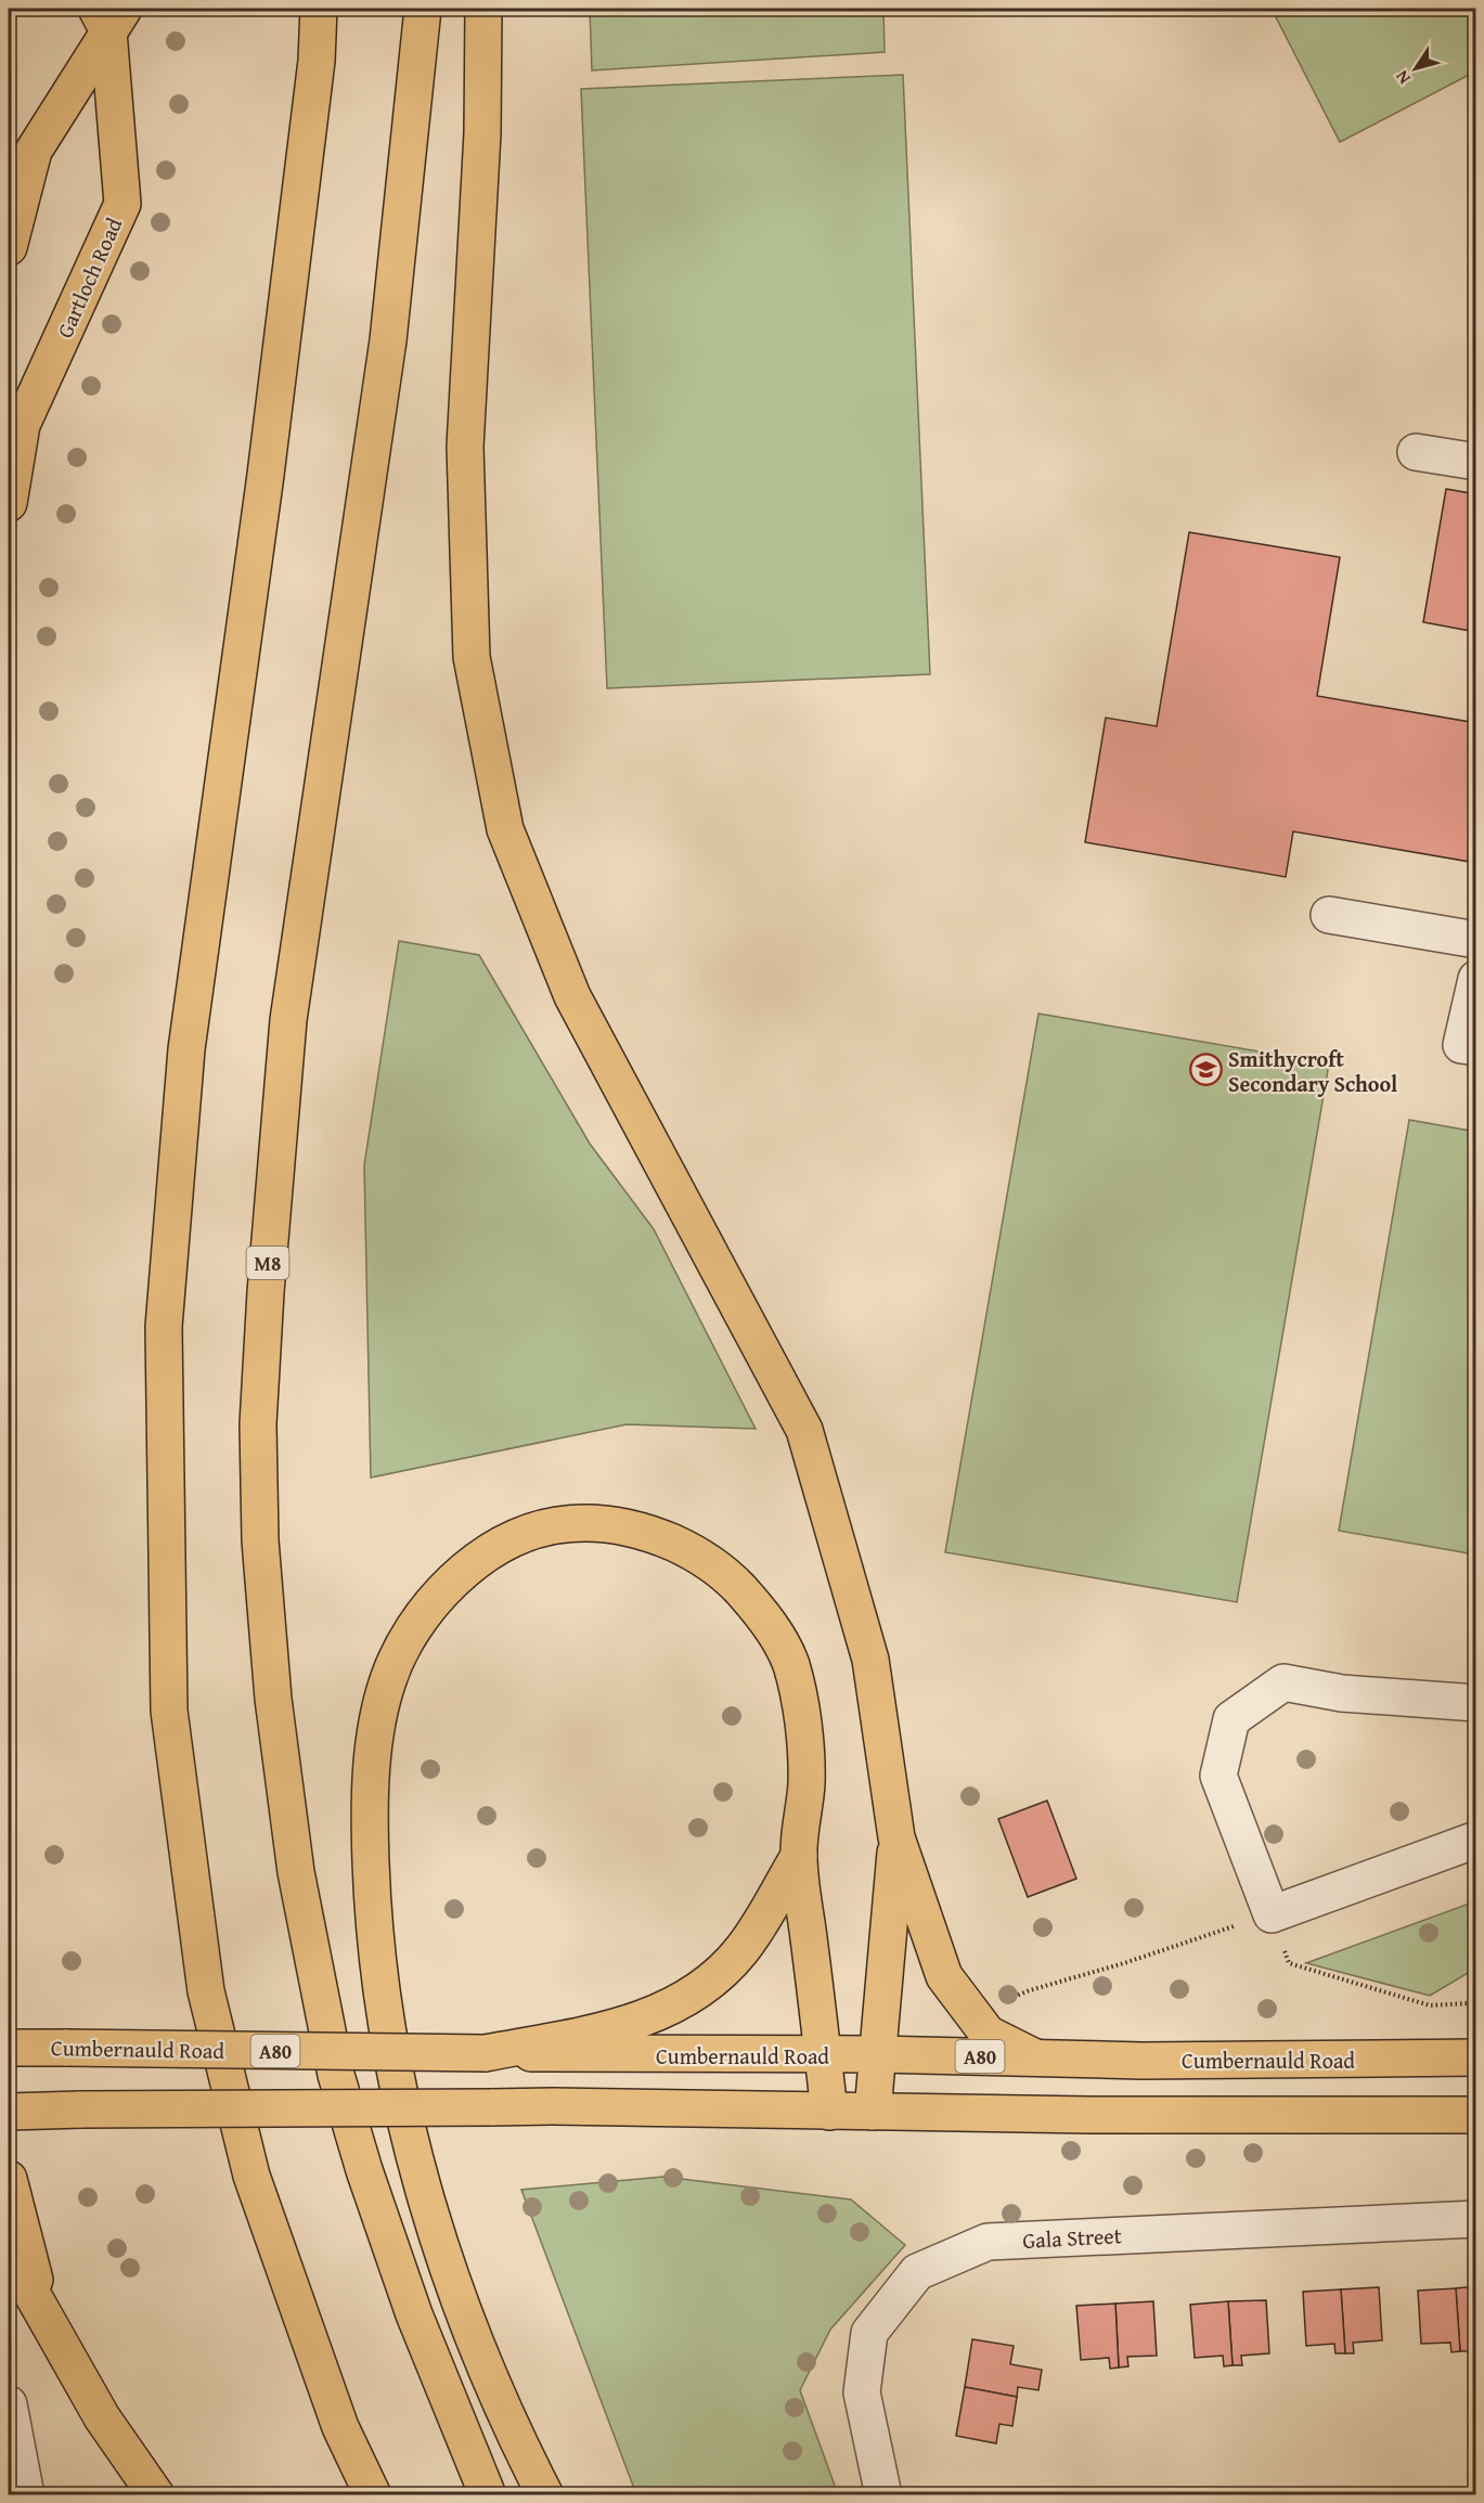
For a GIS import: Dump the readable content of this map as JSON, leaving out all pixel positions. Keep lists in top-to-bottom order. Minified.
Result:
{"streets":{"main road":["Gartloch Road","M8","Cumbernauld Road","A80"],"street":["Gala Street"]},"places":{"school or university":["Smithycroft Secondary School"]},"north":"bottom left"}
